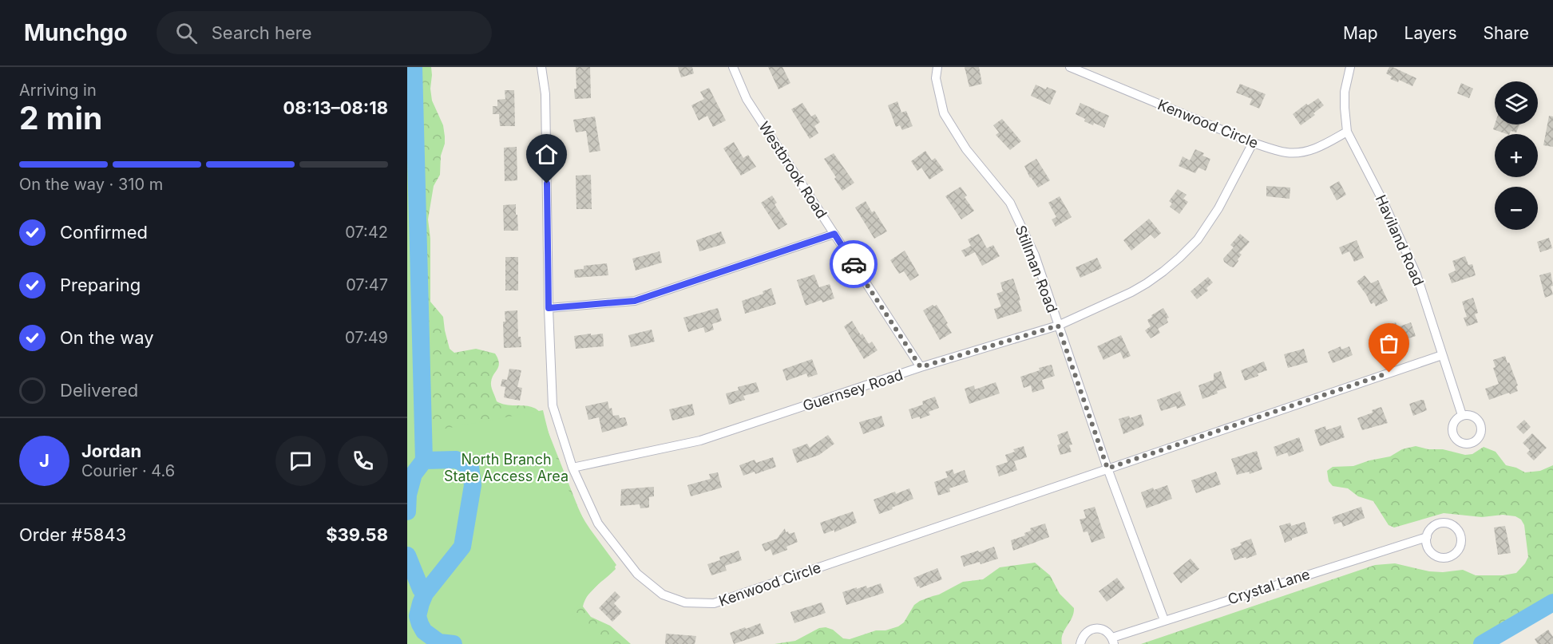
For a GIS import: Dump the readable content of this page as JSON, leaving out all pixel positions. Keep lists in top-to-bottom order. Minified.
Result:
{"streets":{"street":["Kenwood Circle","Westbrook Road","Haviland Road","Stillman Road","Guernsey Road","Crystal Lane"]},"crossings":[["Kenwood Circle","Haviland Road"],["Kenwood Circle","Stillman Road"],["Kenwood Circle","Guernsey Road"],["Westbrook Road","Guernsey Road"],["Stillman Road","Guernsey Road"],["Stillman Road","Crystal Lane"]],"parks":["North Branch State Access Area"],"page":{"header":"Munchgo","search":"Search here","nav":["Map","Layers","Share"],"heading":["2 min","Arriving in","08:13–08:18"],"panel":["Jordan","Courier · 4.6","Order #5843","$39.58"],"map_buttons":["+","−"],"bar":"On the way · 310 m","list":[["Confirmed","07:42"],["Preparing","07:47"],["On the way","07:49"],"Delivered"],"round":"J"}}
